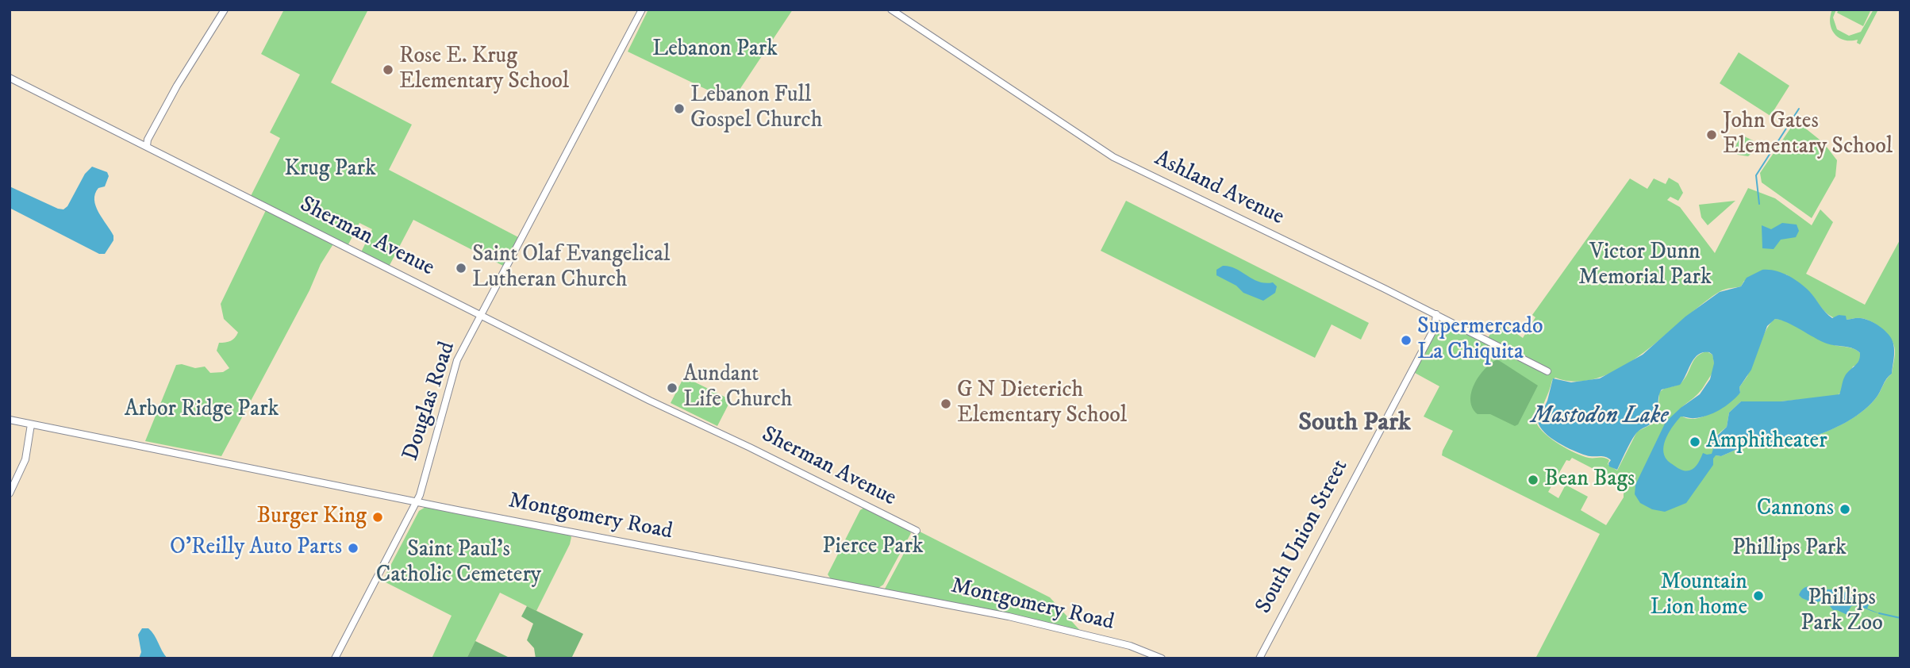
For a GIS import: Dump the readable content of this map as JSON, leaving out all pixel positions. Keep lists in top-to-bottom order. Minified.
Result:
{"streets":{"street":["Ashland Avenue","Sherman Avenue","Douglas Road","Montgomery Road","South Union Street"]},"crossings":[["Ashland Avenue","South Union Street"],["Sherman Avenue","Douglas Road"],["Douglas Road","Montgomery Road"]],"districts":["South Park"],"water":["Mastodon Lake"],"parks":["Lebanon Park","Krug Park","Victor Dunn Memorial Park","Arbor Ridge Park","Pierce Park","Phillips Park","Saint Paul's Catholic Cemetery","Phillips Park Zoo"],"places":["Rose E. Krug Elementary School","Lebanon Full Gospel Church","John Gates Elementary School","Saint Olaf Evangelical Lutheran Church","Supermercado La Chiquita","Aundant Life Church","G N Dieterich Elementary School","Amphitheater","Bean Bags","Cannons","Burger King","O'Reilly Auto Parts","Mountain Lion home"]}
